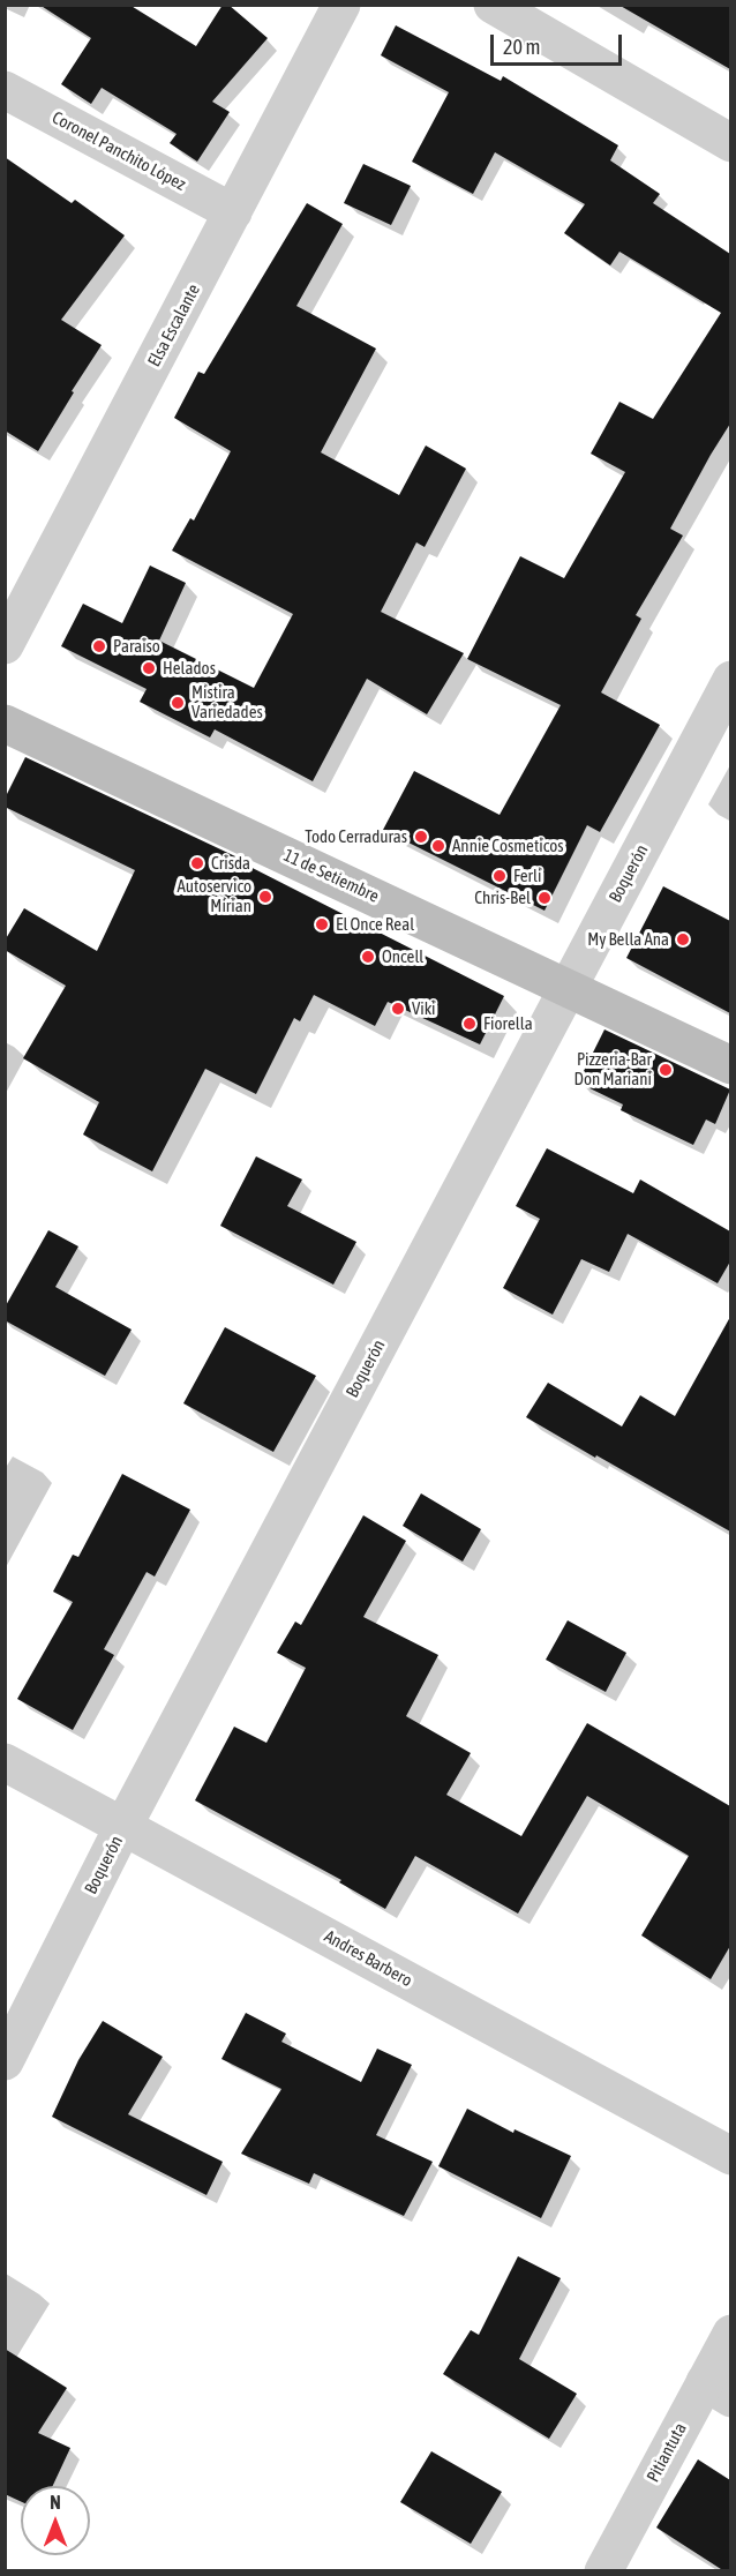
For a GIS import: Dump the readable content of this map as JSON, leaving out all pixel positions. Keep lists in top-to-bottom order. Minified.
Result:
{"streets":{"main road":["11 de Setiembre"],"street":["Coronel Panchito López","Elsa Escalante","Boquerón","Andres Barbero","Pitiantuta"]},"crossings":[["Coronel Panchito López","Elsa Escalante"],["Boquerón","11 de Setiembre"],["Boquerón","Andres Barbero"]],"places":["Paraiso","Helados","Mistira Variedades","Todo Cerraduras","Annie Cosmeticos","Crisda","Ferli","Autoservico Mirian","Chris-Bel","El Once Real","My Bella Ana","Oncell","Viki","Fiorella","Pizzeria-Bar Don Mariani"],"scale_bar":"20 m","north":"top"}
